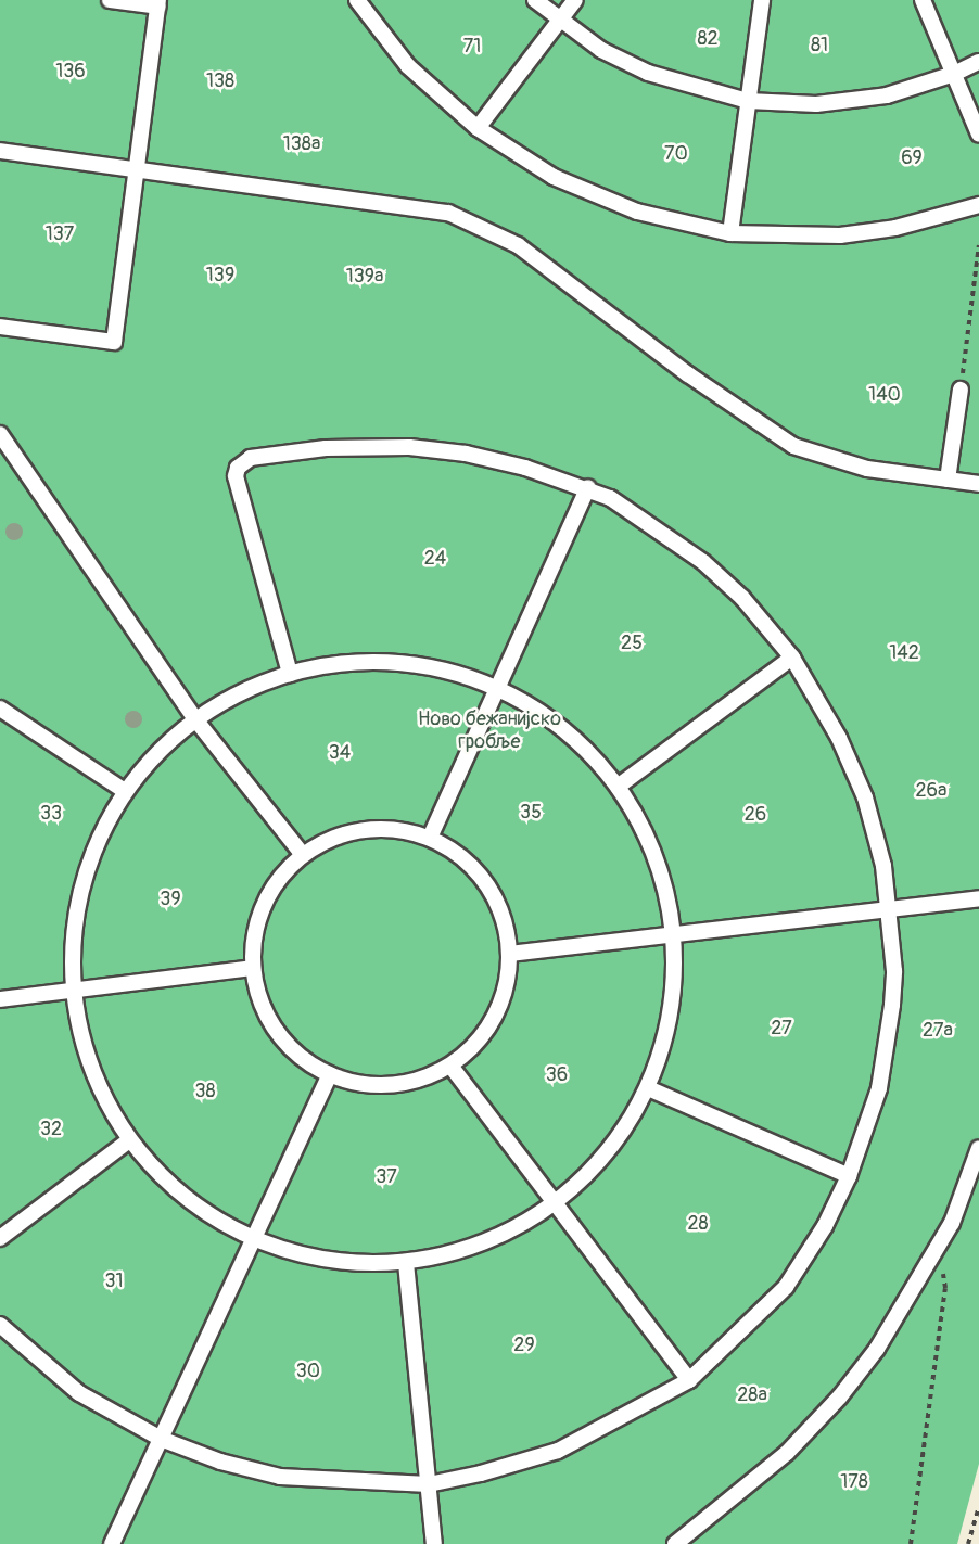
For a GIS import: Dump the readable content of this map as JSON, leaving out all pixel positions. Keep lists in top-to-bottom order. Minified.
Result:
{"parks":["82","81","71","136","138","138a","70","69","137","139","139a","140","24","25","142","Ново бежанијско гробље","34","26a","35","33","26","39","27","27a","36","38","32","37","28","31","29","30","28a","178"]}
